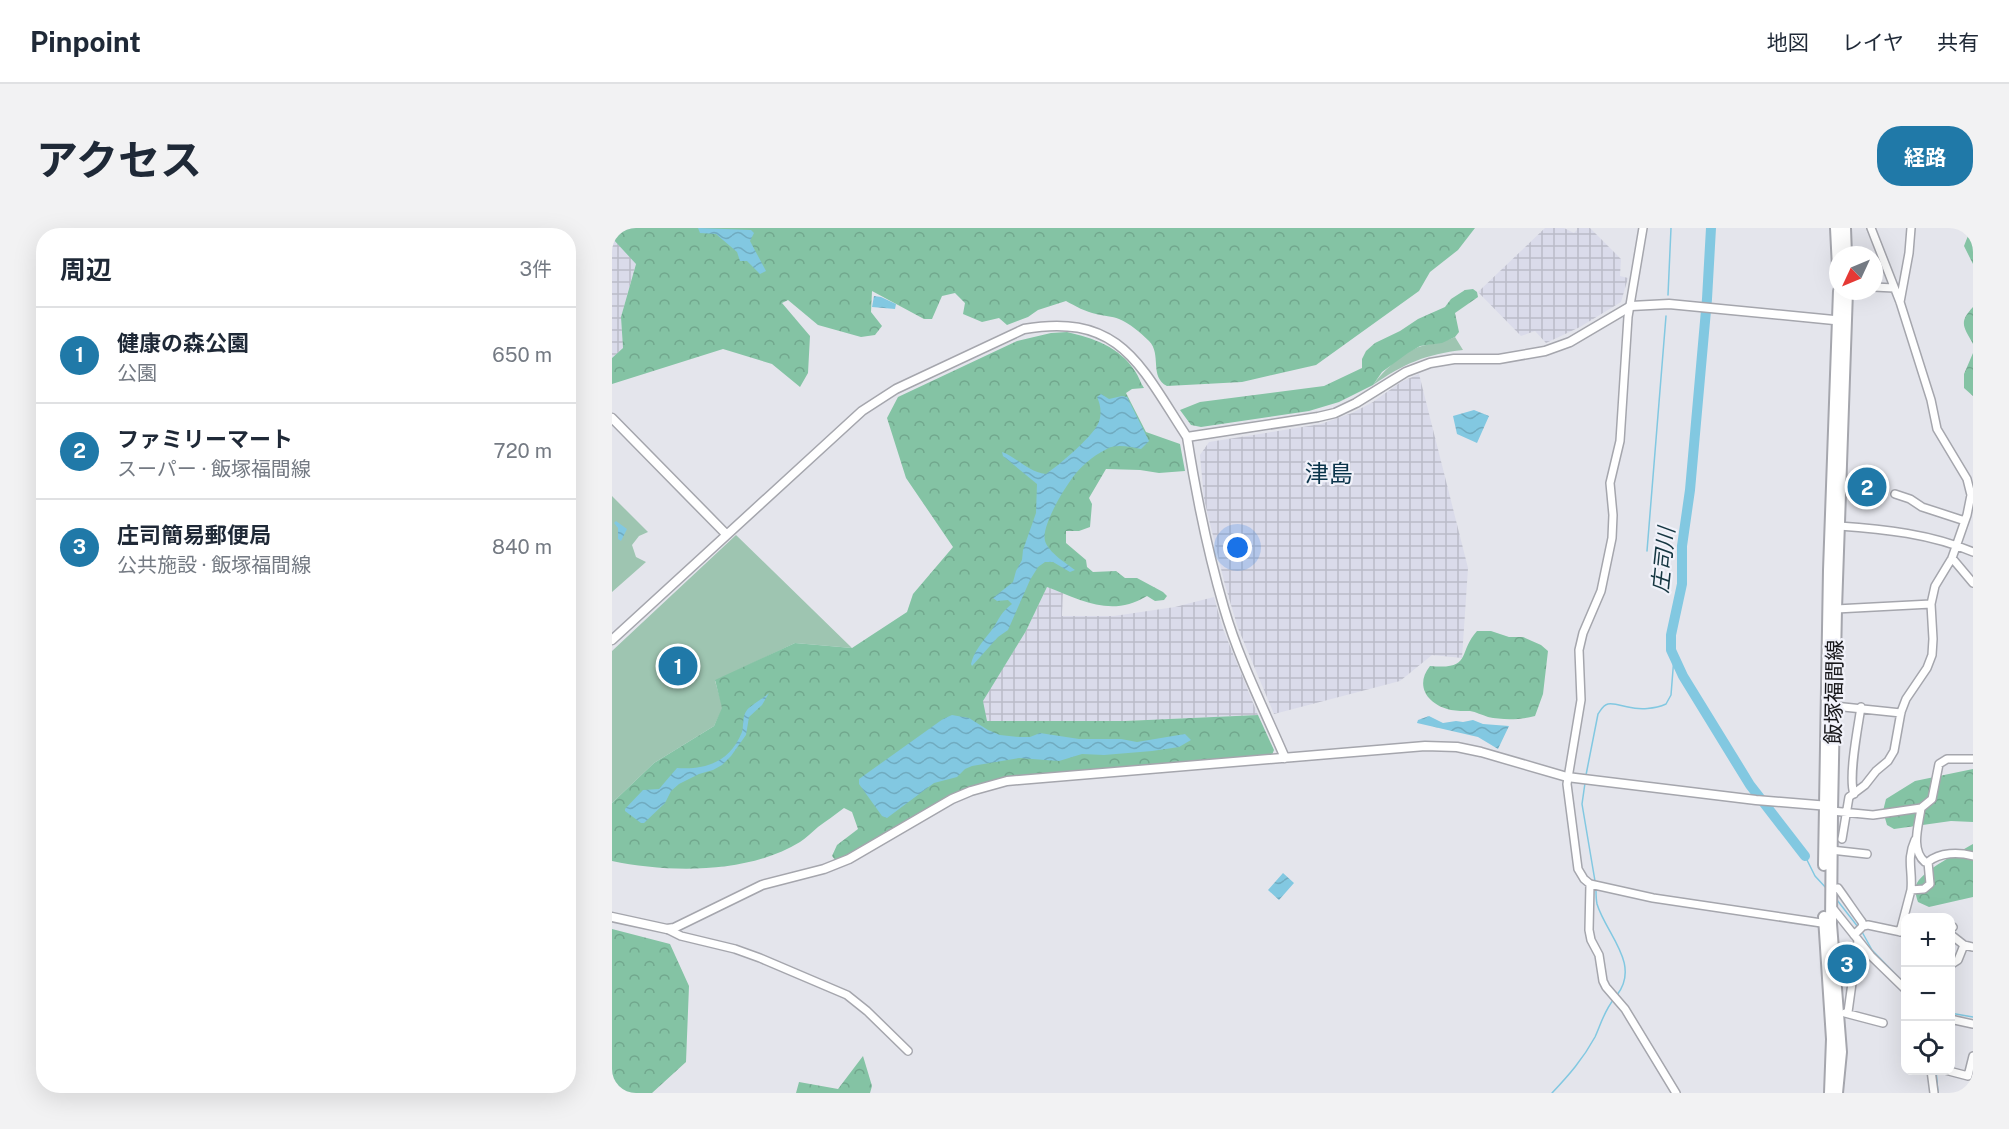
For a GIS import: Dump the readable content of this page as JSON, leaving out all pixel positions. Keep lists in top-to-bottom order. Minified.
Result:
{"streets":{"main road":["飯塚福間線"]},"districts":["津島"],"water":["庄司川"],"north":"bottom left","page":{"header":"Pinpoint","nav":["地図","レイヤ","共有"],"title":"アクセス","buttons":"経路","heading":["周辺","3件"],"list":[{"mark":"1","name":"健康の森公園","note":"公園","value":"650 m"},{"mark":"2","name":"ファミリーマート","note":"スーパー · 飯塚福間線","value":"720 m"},{"mark":"3","name":"庄司簡易郵便局","note":"公共施設 · 飯塚福間線","value":"840 m"}],"pins":["2","1","3"],"map_buttons":["+","−"]}}
